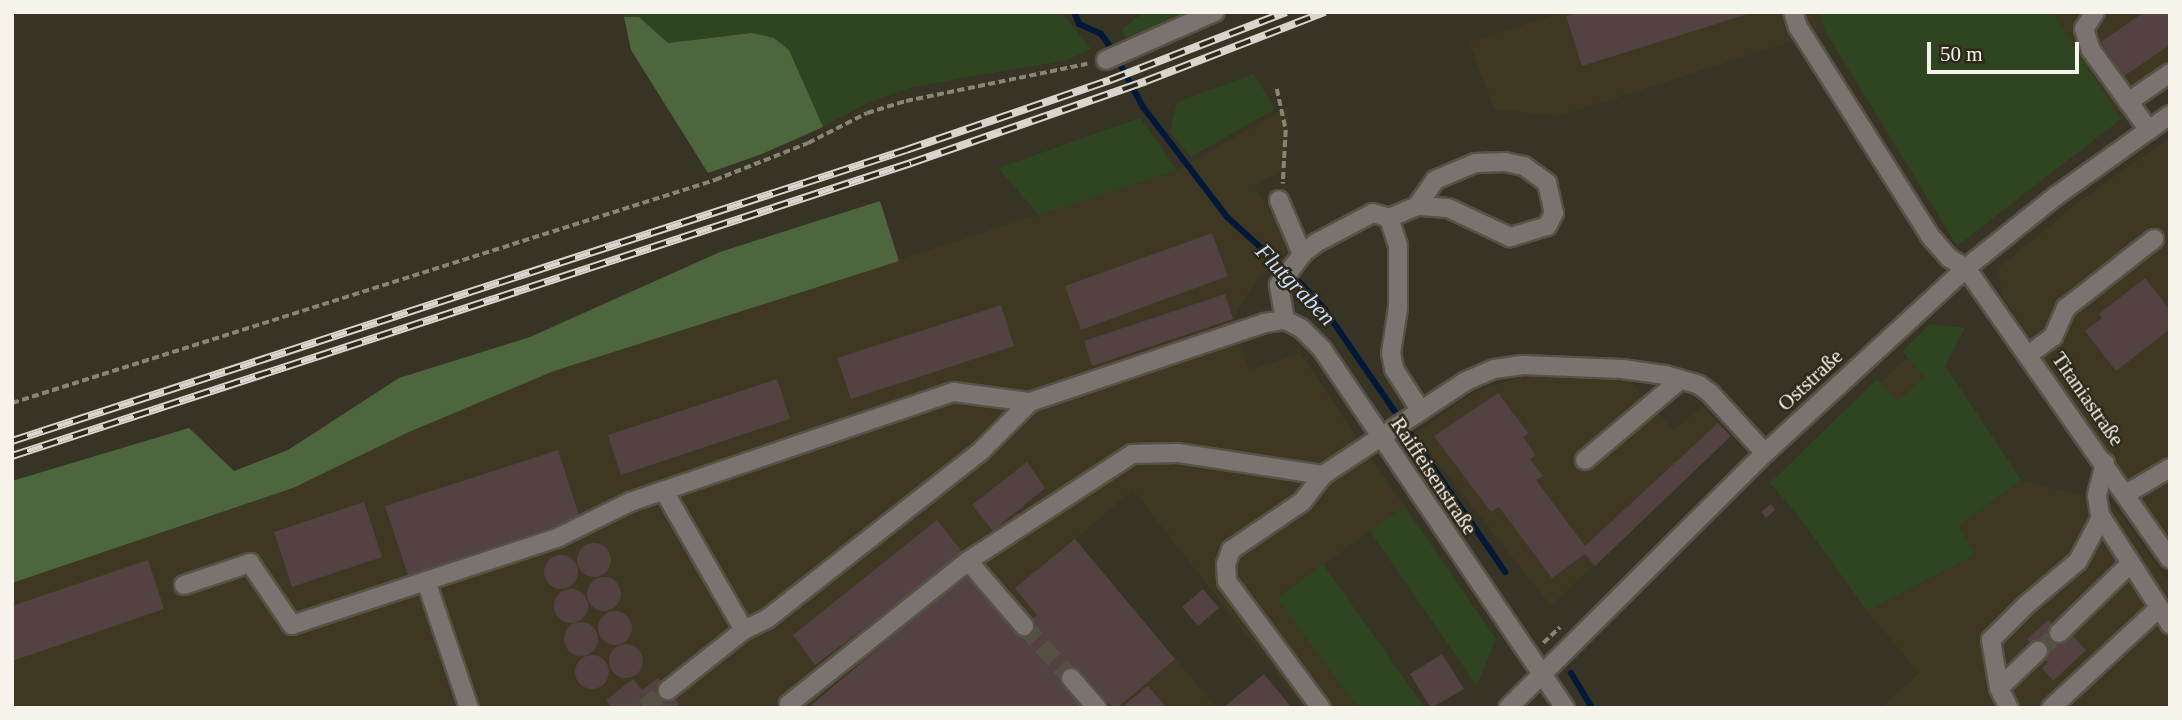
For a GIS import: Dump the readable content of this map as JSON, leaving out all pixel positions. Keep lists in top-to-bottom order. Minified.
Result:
{"streets":{"street":["Oststraße","Titaniastraße","Raiffeisenstraße"]},"crossings":[["Oststraße","Titaniastraße"],["Oststraße","Raiffeisenstraße"]],"water":["Flutgraben"],"scale_bar":"50 m"}
